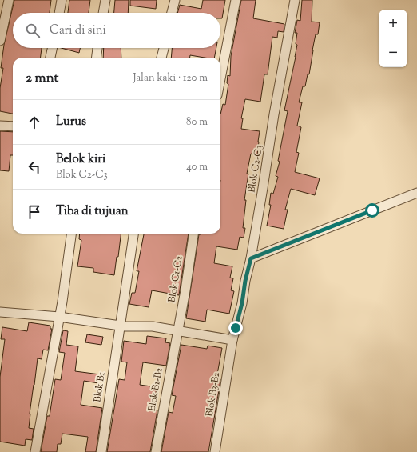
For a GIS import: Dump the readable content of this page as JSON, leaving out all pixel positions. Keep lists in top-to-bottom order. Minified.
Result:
{"streets":{"street":["Blok C2-C3","Blok C1-C2","Blok B1","Blok B1-B2","Blok B3-B2"]},"crossings":[["Blok C2-C3","Blok B3-B2"],["Blok C1-C2","Blok B1-B2"]],"page":{"map_buttons":["+","−"],"search":"Cari di sini","heading":["2 mnt","Jalan kaki · 120 m"],"list":[["Lurus","80 m"],["Belok kiri","Blok C2-C3","40 m"],"Tiba di tujuan"]}}
